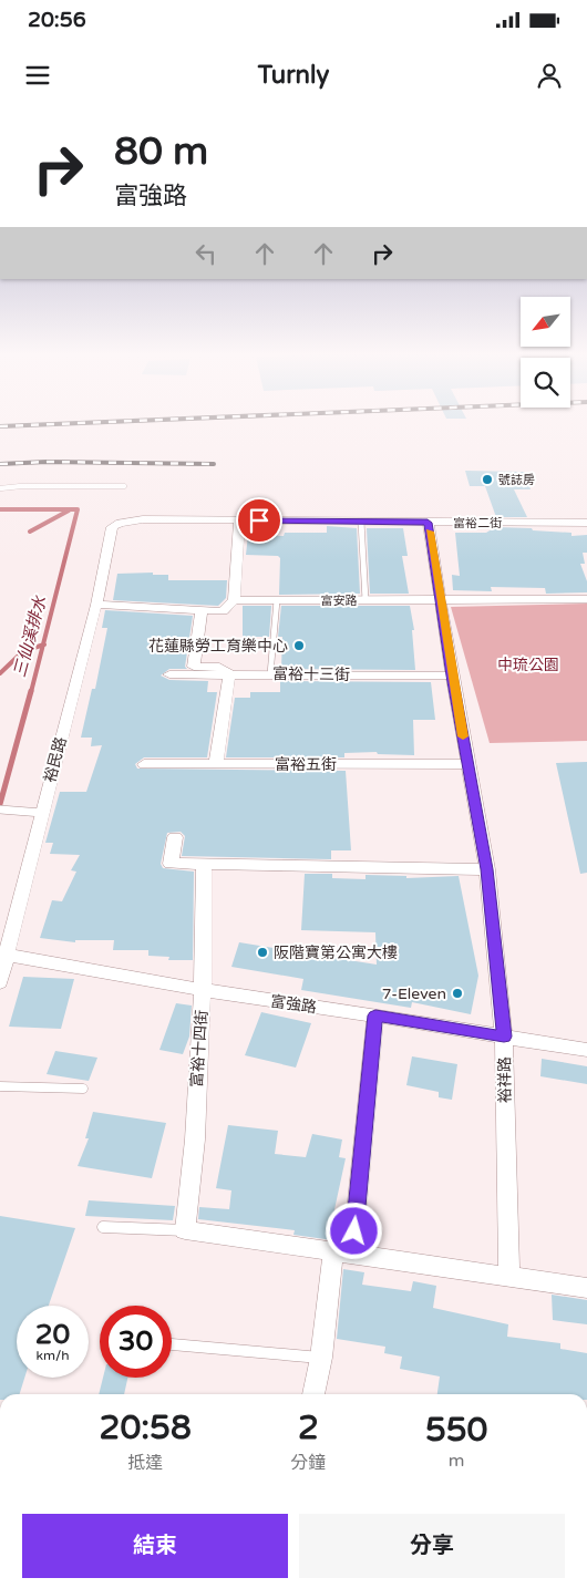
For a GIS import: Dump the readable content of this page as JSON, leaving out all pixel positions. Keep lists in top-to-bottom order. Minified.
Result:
{"streets":{"street":["富裕二街","富安路","富裕十三街","裕民路","富裕五街","富強路","富裕十四街","裕祥路"]},"crossings":[["富裕二街","裕民路"],["富裕二街","裕祥路"],["富安路","裕民路"],["富安路","裕祥路"],["富裕十三街","裕祥路"],["裕民路","富強路"],["富裕五街","裕祥路"],["富強路","富裕十四街"],["富強路","裕祥路"]],"water":["三仙溪排水"],"parks":["中琉公園"],"places":["號誌房","花蓮縣勞工育樂中心","阪階寶第公寓大樓","7-Eleven"],"north":"bottom left","page":{"status":"20:56","header":"Turnly","turn":["80 m","富強路"],"speed":"20 km/h","limit":"30","eta":["20:58","抵達","2","分鐘","550","m"],"buttons":["結束","分享"]}}
